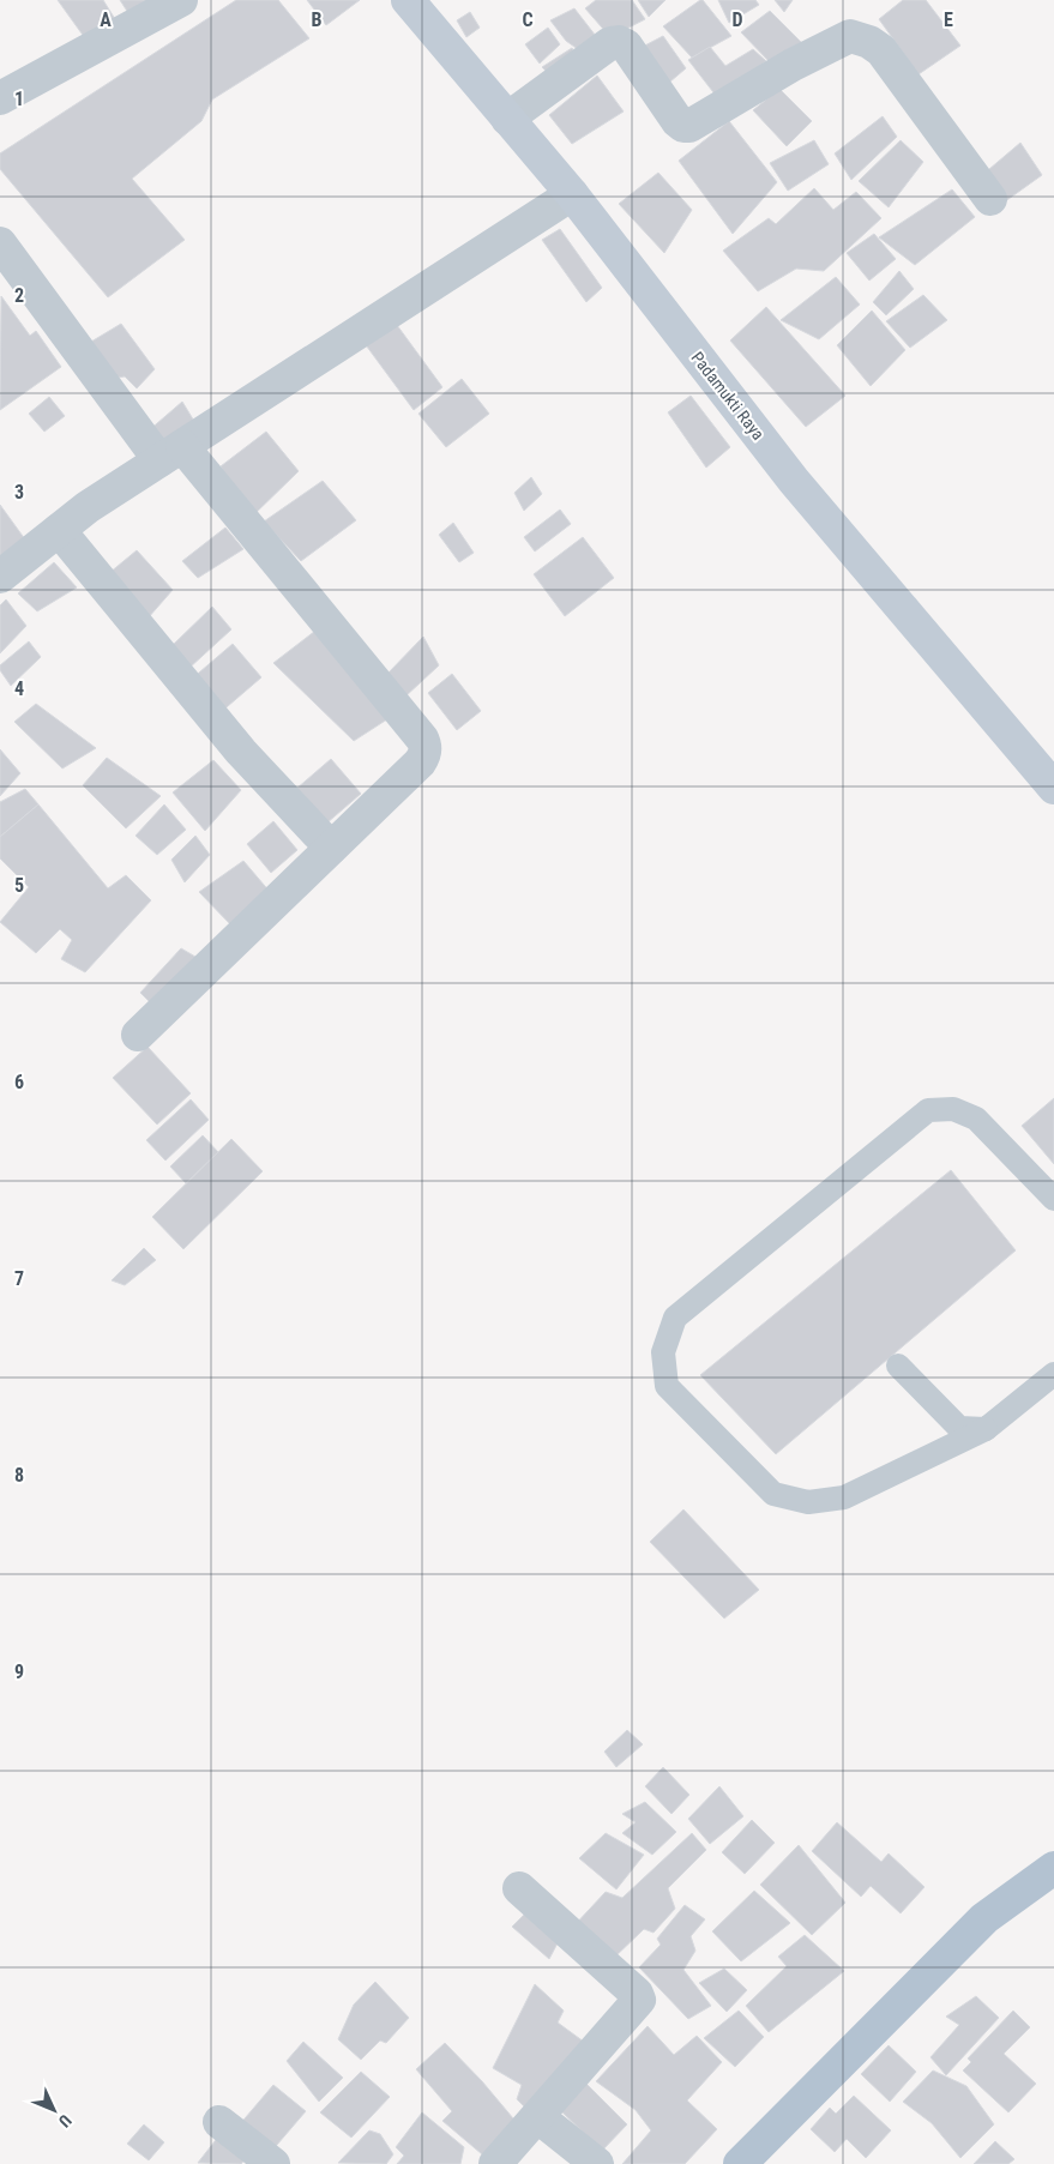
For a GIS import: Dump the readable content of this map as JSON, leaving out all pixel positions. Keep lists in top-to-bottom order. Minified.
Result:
{"streets":{"street":["Padamukti Raya"]},"north":"bottom right","grid":{"columns":["A","B","C","D","E"],"rows":["1","2","3","4","5","6","7","8","9"]}}
